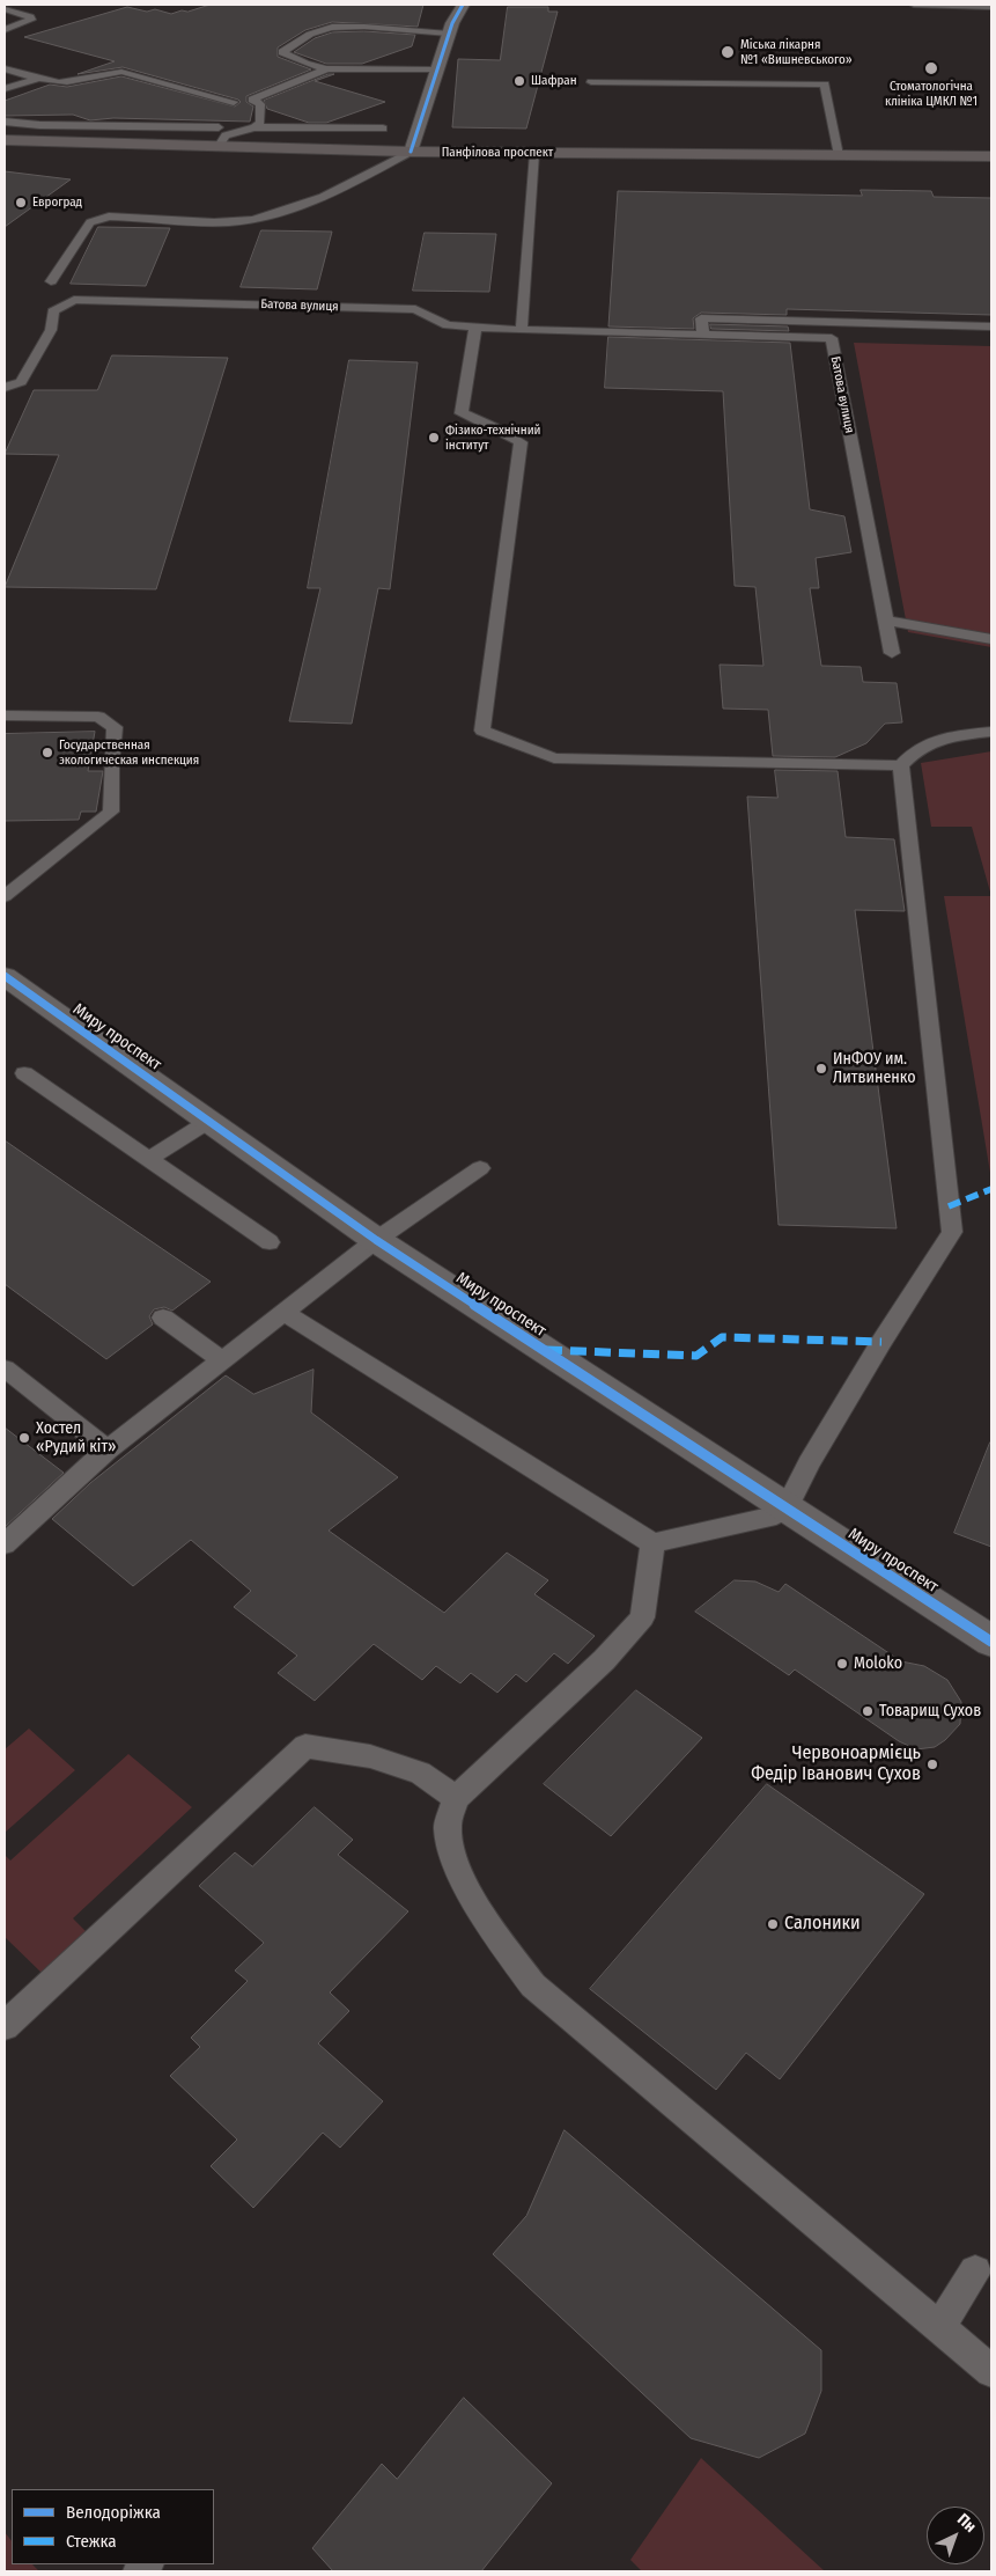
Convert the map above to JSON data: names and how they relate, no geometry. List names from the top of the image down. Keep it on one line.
{"streets":{"main road":["Панфілова проспект"],"street":["Миру проспект"],"lane":["Батова вулиця"]},"places":["Міська лікарня №1 «Вишневського»","Стоматологічна клініка ЦМКЛ №1","Шафран","Евроград","Фізико-технічний інститут","Государственная экологическая инспекция","ИнФОУ им. Литвиненко","Хостел «Рудий кіт»","Moloko","Товарищ Сухов","Червоноармієць Федір Іванович Сухов","Салоники"],"legend":["Велодоріжка","Стежка"],"north":"top right"}
